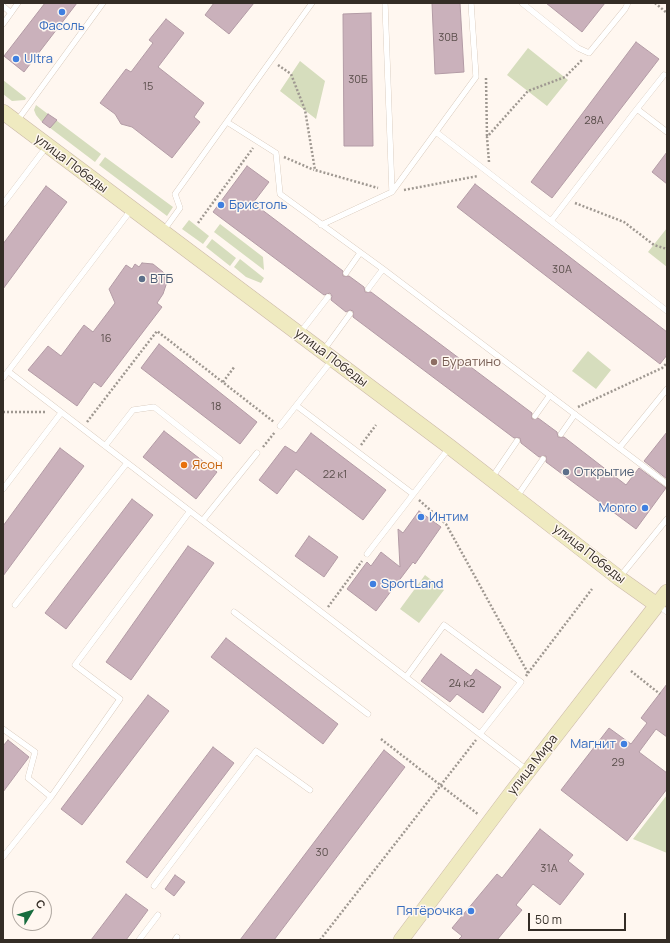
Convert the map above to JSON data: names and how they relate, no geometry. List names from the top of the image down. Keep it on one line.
{"streets":{"main road":["улица Победы","улица Мира"]},"crossings":[["улица Победы","улица Мира"]],"places":["Фасоль","Ultra","Бристоль","ВТБ","Буратино","Ясон","Открытие","Monro","Интим","SportLand","Магнит","Пятёрочка"],"house_numbers":["30В","30Б","15","28А","30А","16","18","22 к1","24 к2","29","30","31А"],"scale_bar":"50 m","north":"top right"}
